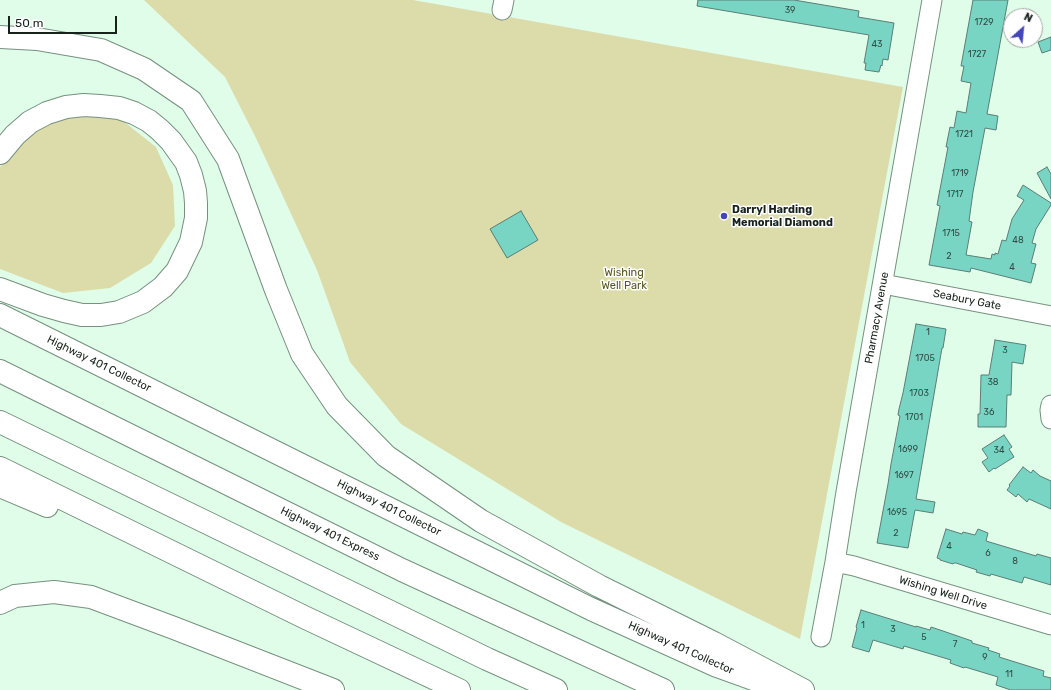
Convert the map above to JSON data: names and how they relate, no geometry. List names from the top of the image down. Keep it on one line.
{"streets":{"highway":["Highway 401 Collector","Highway 401 Express"],"street":["Seabury Gate","Pharmacy Avenue","Wishing Well Drive"]},"crossings":[["Seabury Gate","Pharmacy Avenue"],["Pharmacy Avenue","Wishing Well Drive"]],"parks":["Wishing Well Park"],"places":["Darryl Harding Memorial Diamond"],"house_numbers":["39","1729","43","1727","1721","1719","1717","1715","48","2","4","1","3","1705","38","1703","36","1701","1699","34","1697","1695","2","4","6","8","1","3","5","7","9","11"],"scale_bar":"50 m","north":"top right"}
